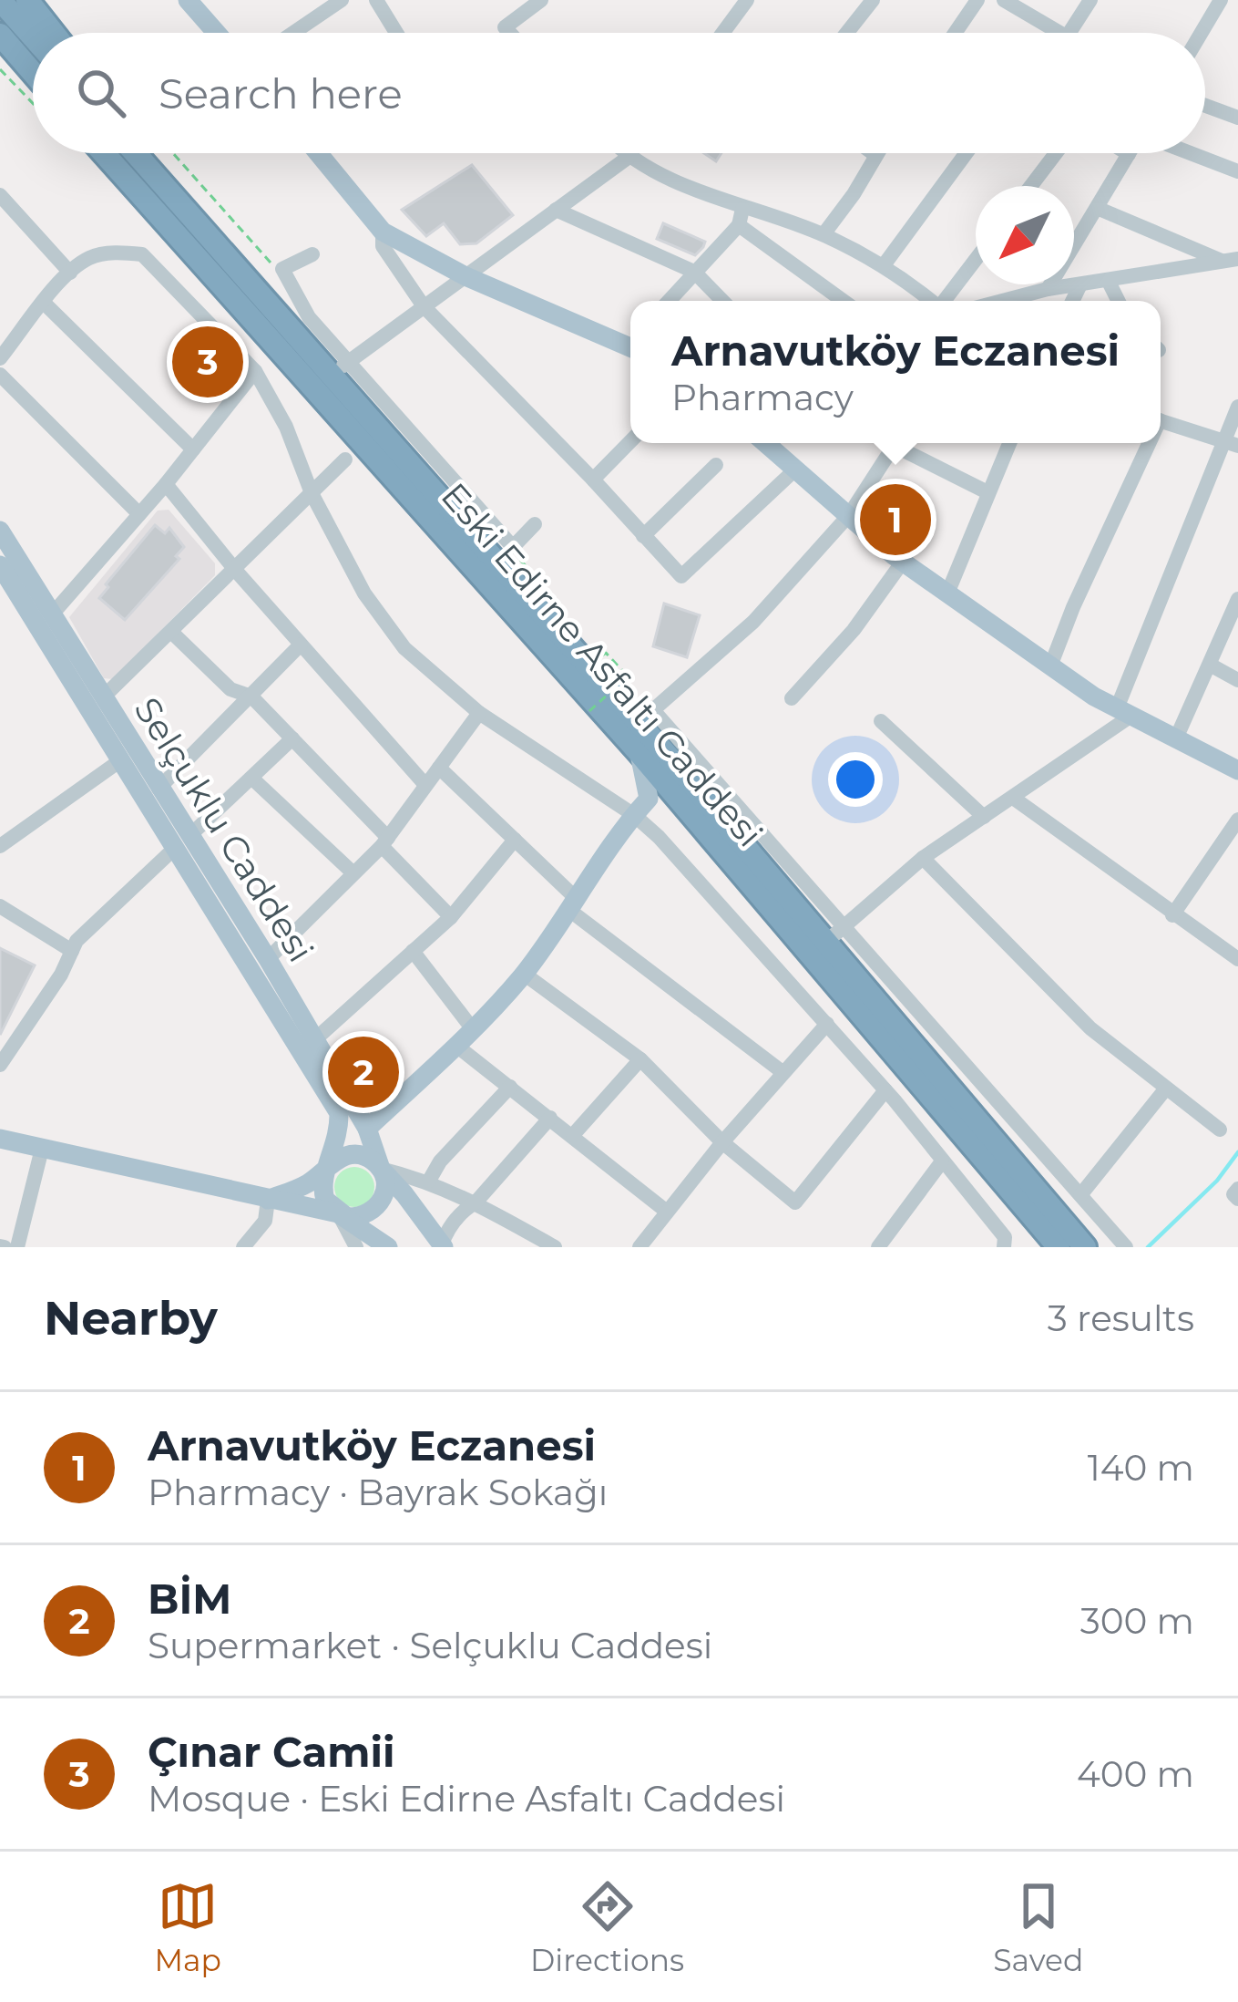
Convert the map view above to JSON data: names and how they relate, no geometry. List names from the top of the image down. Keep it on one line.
{"streets":{"highway":["Eski Edirne Asfaltı Caddesi"],"main road":["Selçuklu Caddesi"]},"north":"bottom left","page":{"search":"Search here","popup":["Arnavutköy Eczanesi","Pharmacy"],"pins":["3","1","2"],"heading":["Nearby","3 results"],"list":[{"mark":"1","name":"Arnavutköy Eczanesi","note":"Pharmacy · Bayrak Sokağı","value":"140 m"},{"mark":"2","name":"BİM","note":"Supermarket · Selçuklu Caddesi","value":"300 m"},{"mark":"3","name":"Çınar Camii","note":"Mosque · Eski Edirne Asfaltı Caddesi","value":"400 m"}],"nav":["Map","Directions","Saved"]}}
